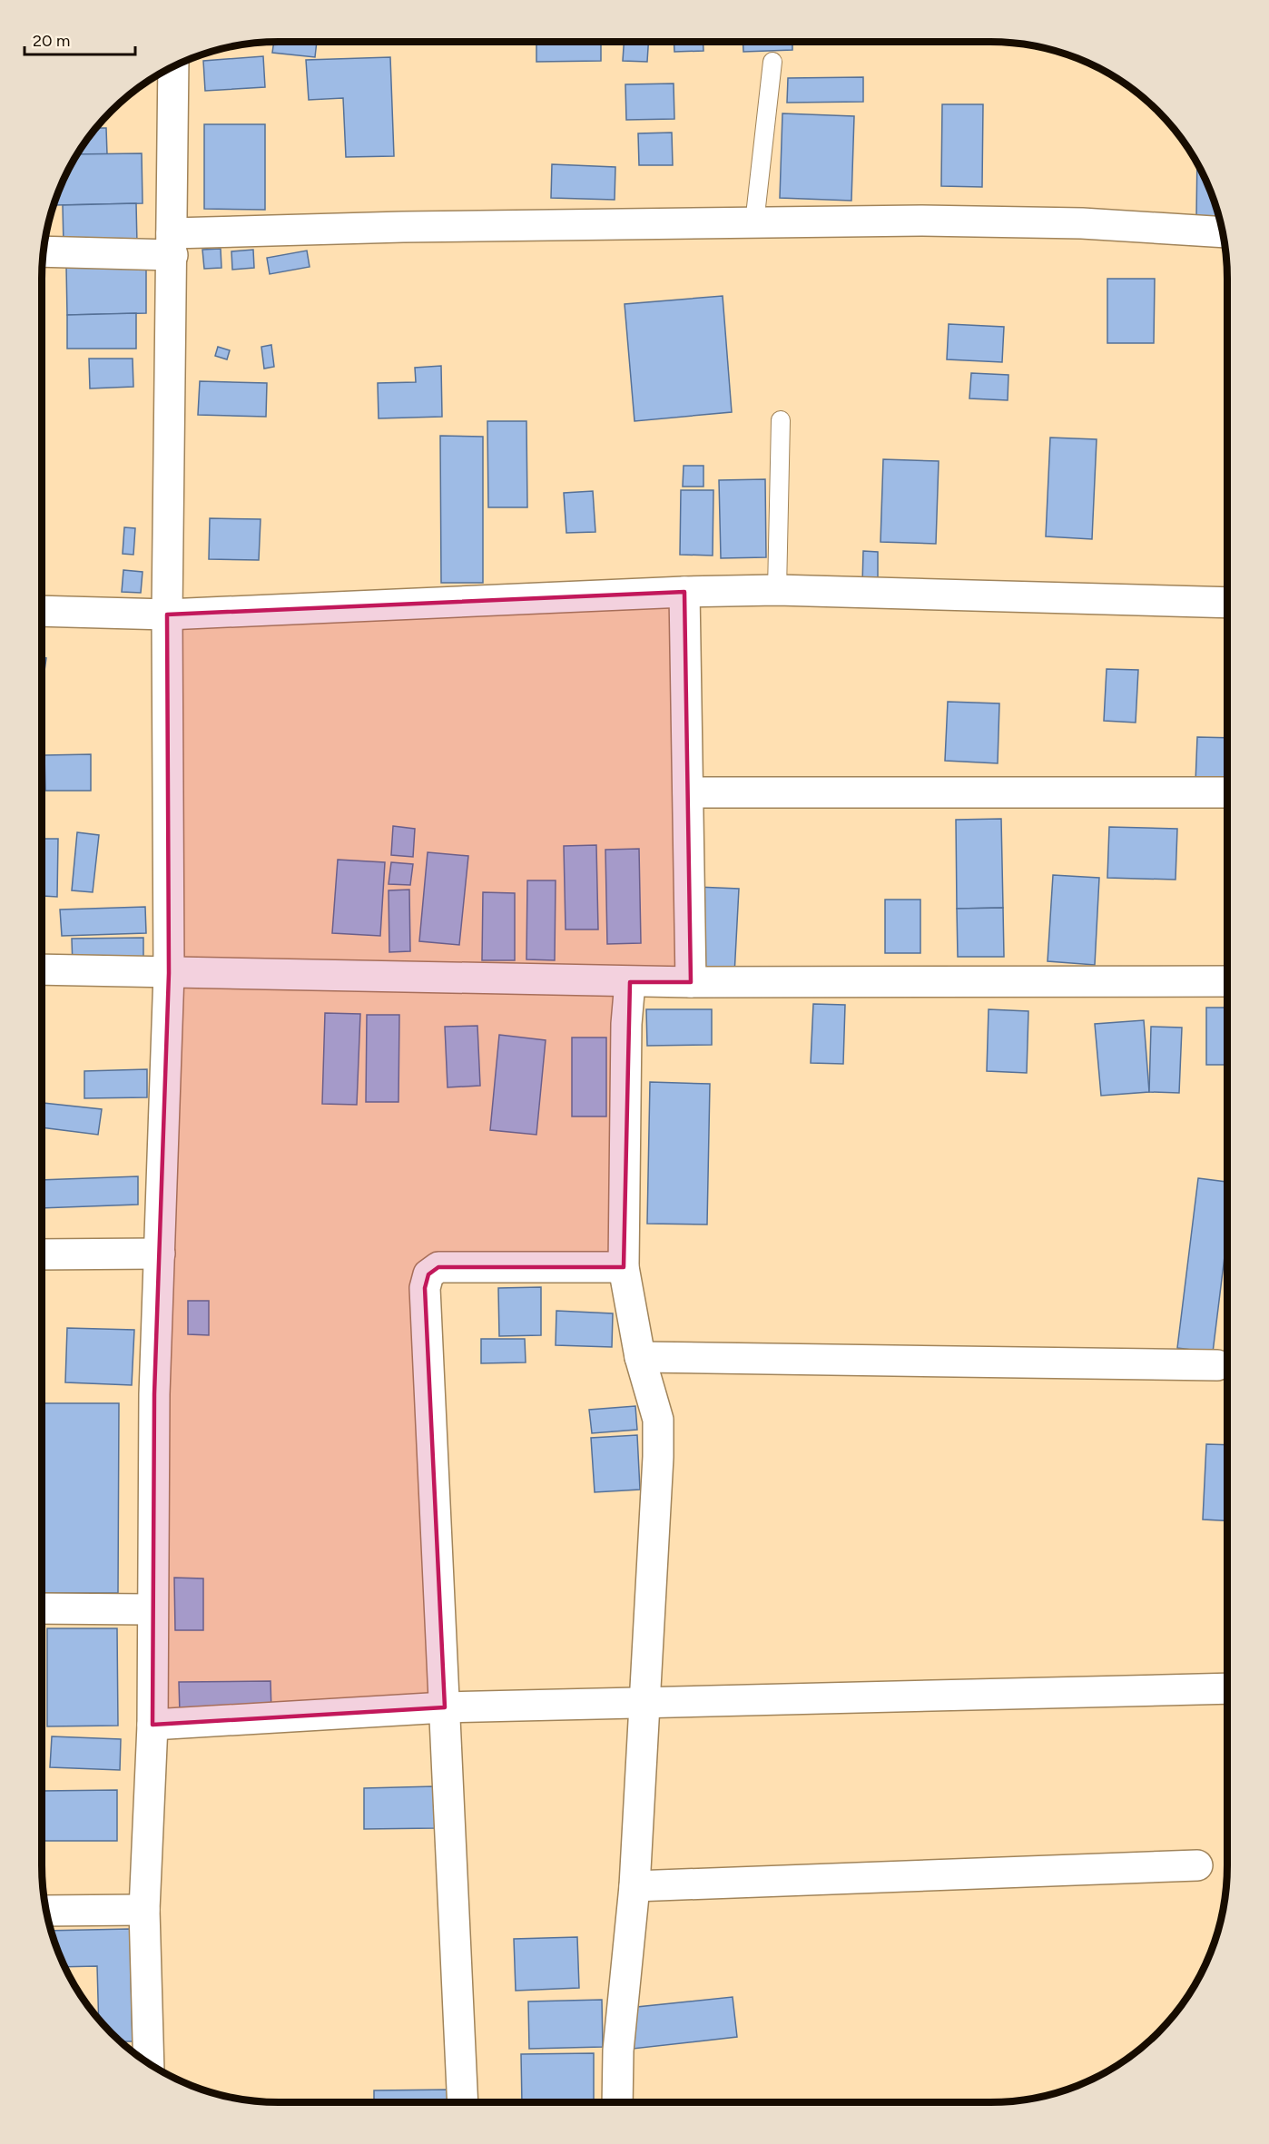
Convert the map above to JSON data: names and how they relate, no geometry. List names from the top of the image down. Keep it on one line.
{"scale_bar":"20 m"}
